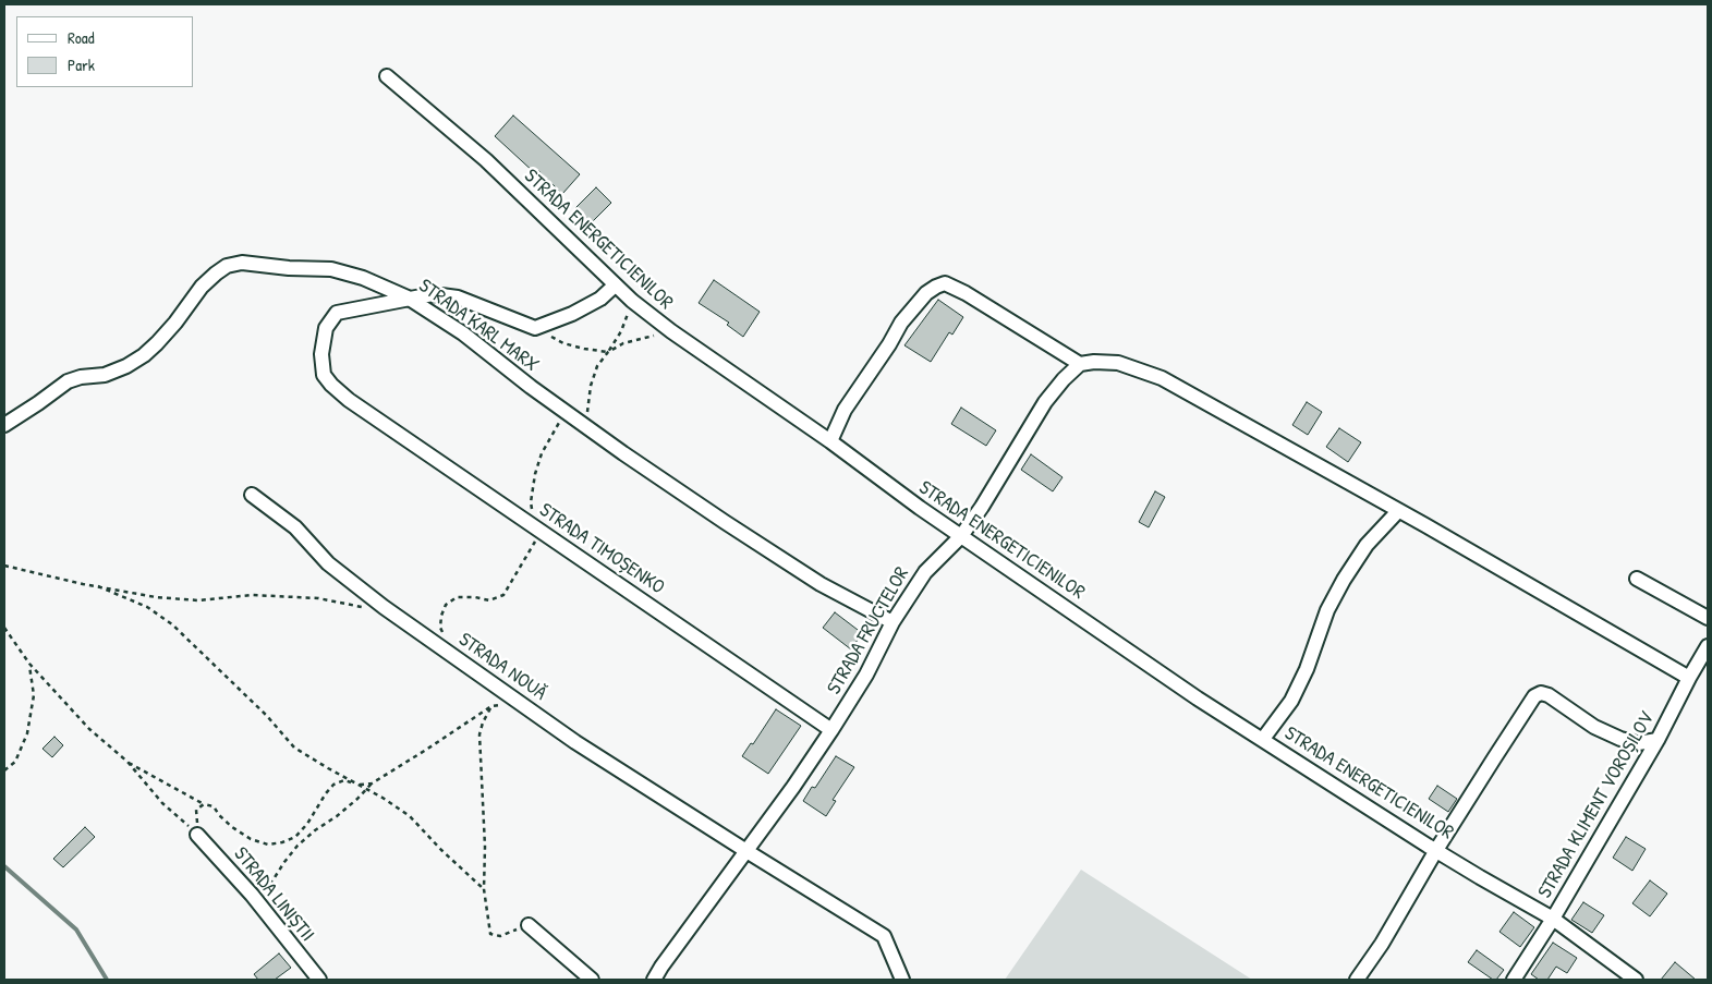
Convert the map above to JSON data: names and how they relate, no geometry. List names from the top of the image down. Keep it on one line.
{"streets":{"street":["STRADA ENERGETICIENILOR","STRADA KARL MARX","STRADA TIMOȘENKO","STRADA FRUCTELOR","STRADA NOUĂ","STRADA KLIMENT VOROȘILOV","STRADA LINIȘTII"]},"crossings":[["STRADA ENERGETICIENILOR","STRADA FRUCTELOR"],["STRADA ENERGETICIENILOR","STRADA KLIMENT VOROȘILOV"],["STRADA KARL MARX","STRADA TIMOȘENKO"],["STRADA KARL MARX","STRADA FRUCTELOR"],["STRADA TIMOȘENKO","STRADA FRUCTELOR"],["STRADA FRUCTELOR","STRADA NOUĂ"]],"legend":["Road","Park"]}
